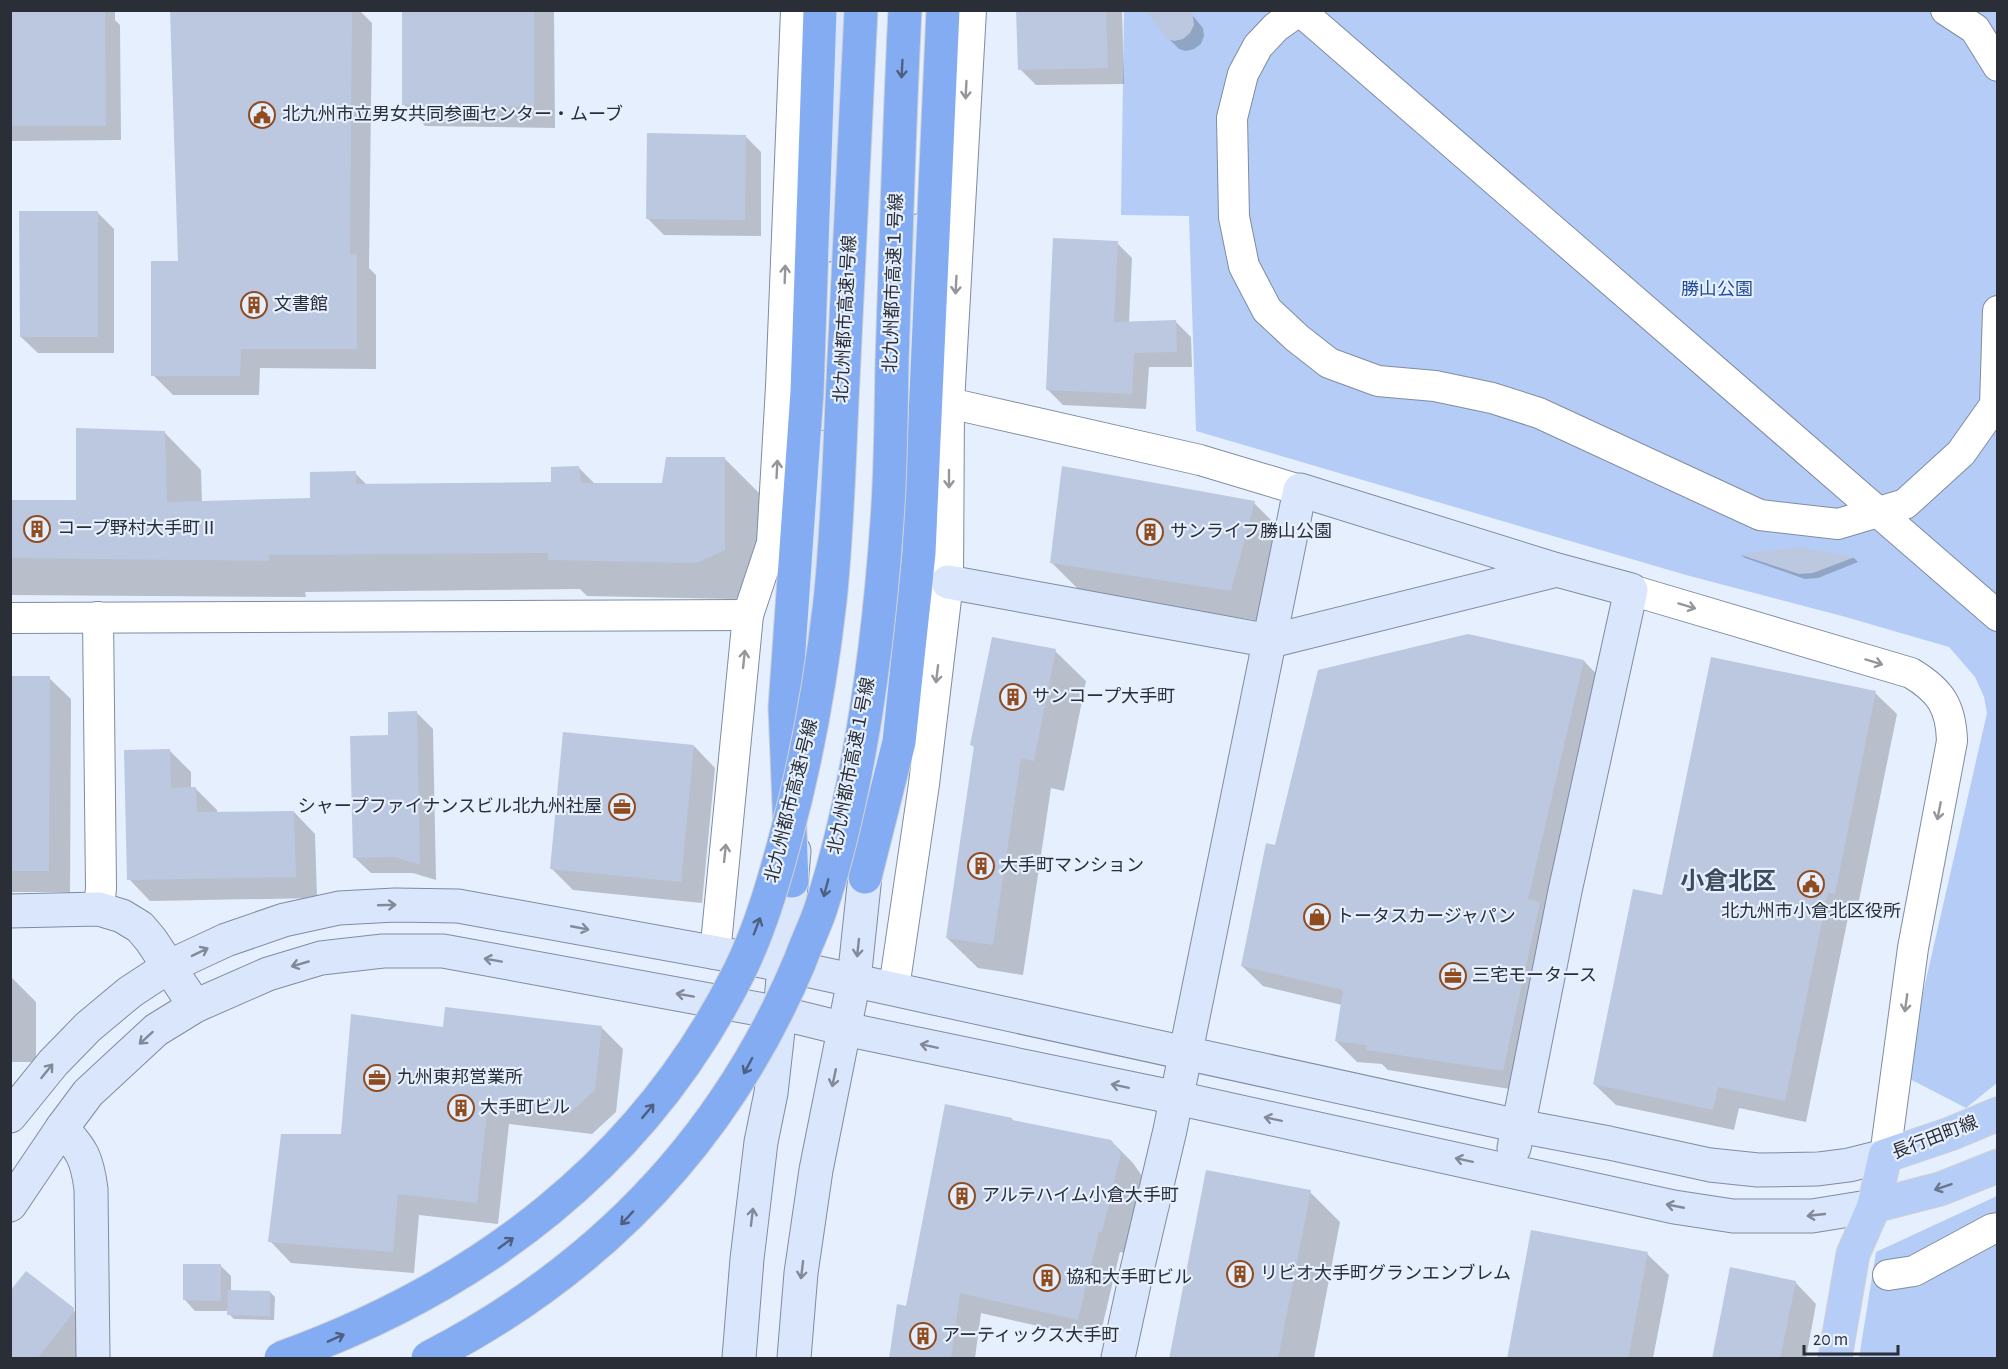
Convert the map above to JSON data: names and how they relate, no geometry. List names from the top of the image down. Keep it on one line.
{"streets":{"highway":["北九州都市高速１号線","北九州都市高速1号線"],"main road":["長行田町線"]},"districts":["小倉北区"],"parks":["勝山公園"],"places":{"public building":["北九州市立男女共同参画センター・ムーブ","北九州市小倉北区役所"],"building":["文書館","コープ野村大手町Ⅱ","サンライフ勝山公園","サンコープ大手町","大手町マンション","大手町ビル","アルテハイム小倉大手町","リビオ大手町グランエンブレム","協和大手町ビル","アーティックス大手町"],"office":["シャープファイナンスビル北九州社屋","三宅モータース","九州東邦営業所"],"shop":["トータスカージャパン"]},"scale_bar":"20 m"}
